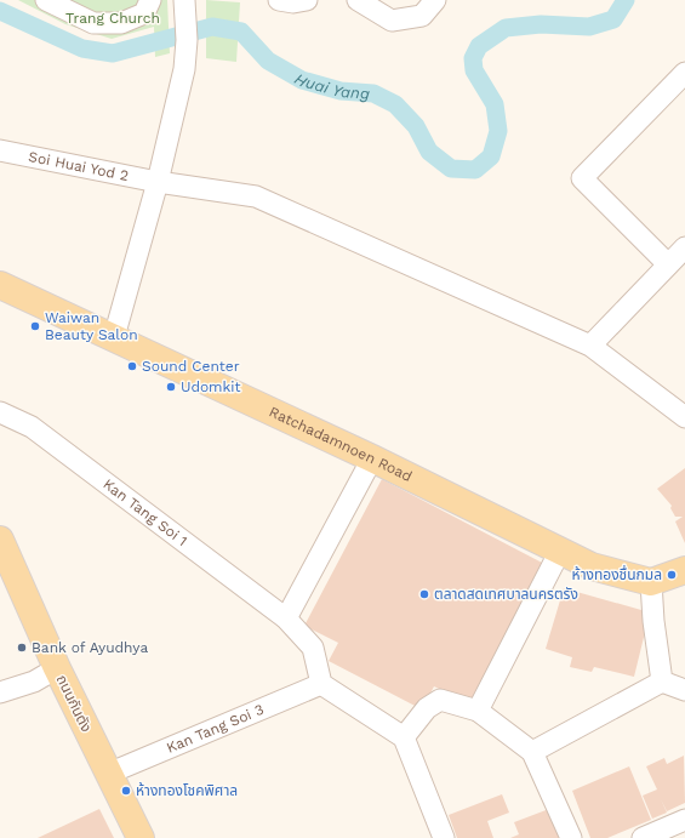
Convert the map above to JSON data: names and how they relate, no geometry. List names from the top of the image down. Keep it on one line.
{"streets":{"main road":["Ratchadamnoen Road","ถนนกันตัง"],"street":["Soi Huai Yod 2","Kan Tang Soi 1","Kan Tang Soi 3"]},"crossings":[["Kan Tang Soi 1","Kan Tang Soi 3"],["ถนนกันตัง","Kan Tang Soi 3"]],"water":["Huai Yang"],"parks":["Trang Church"],"places":["Waiwan Beauty Salon","Sound Center","Udomkit","ห้างทองชื่นกมล","ตลาดสดเทศบาลนครตรัง","Bank of Ayudhya","ห้างทองโชคพิศาล"]}
